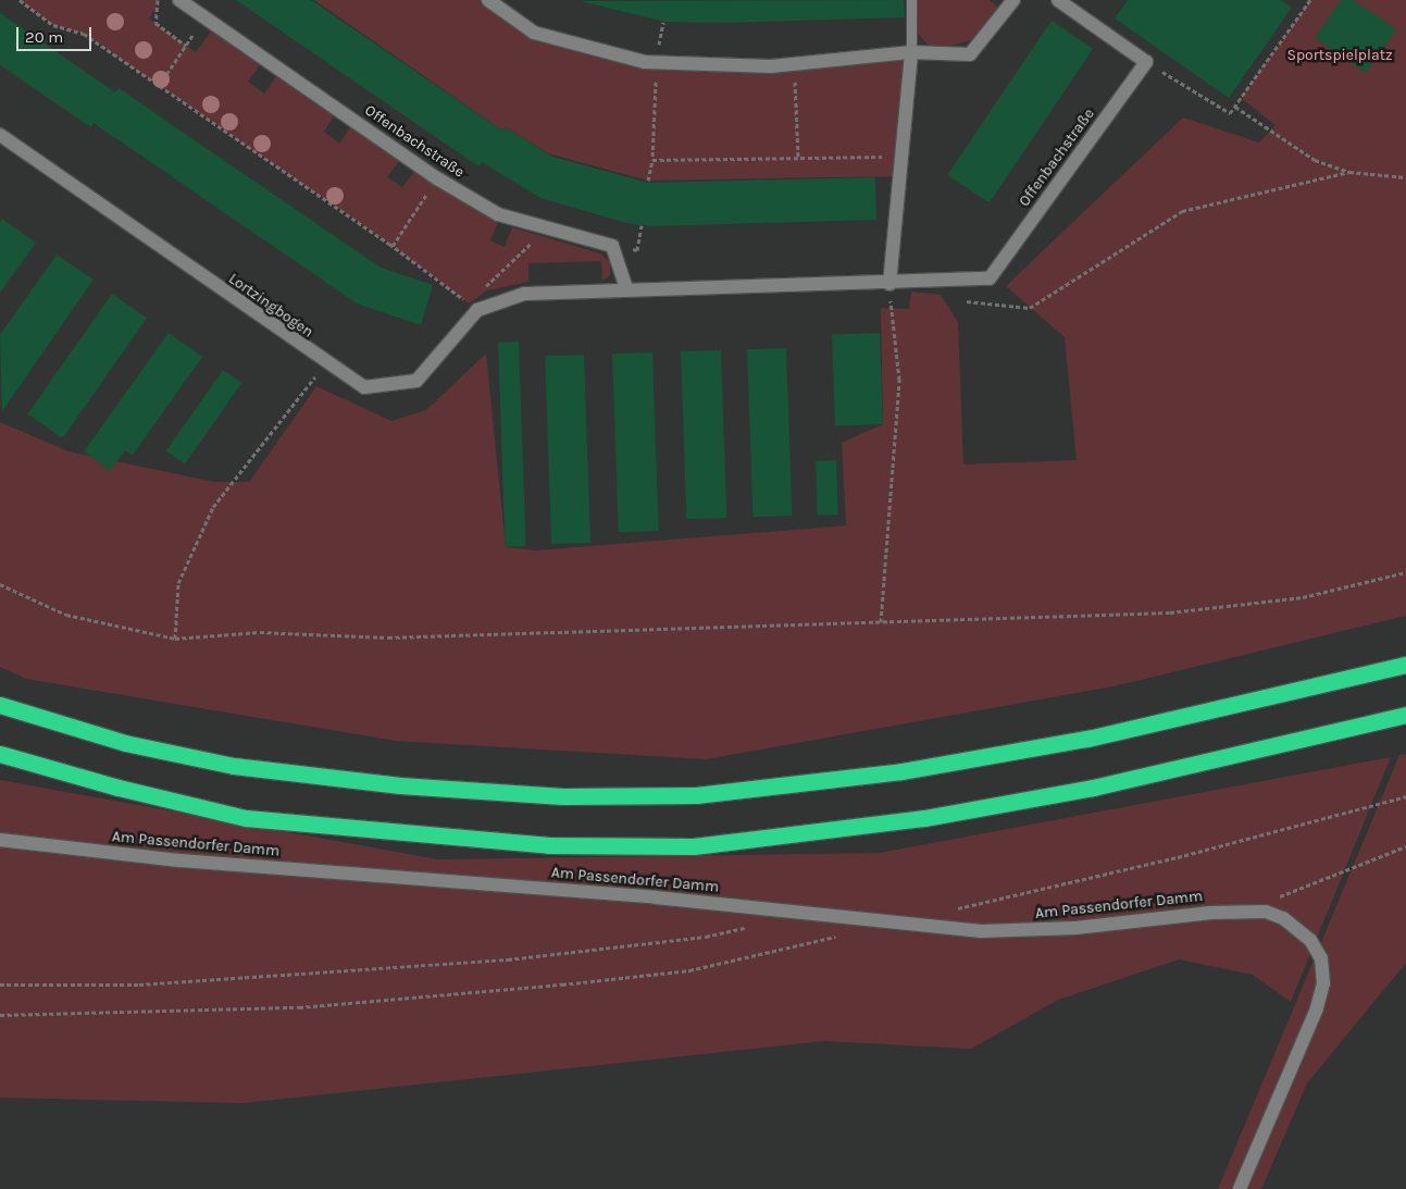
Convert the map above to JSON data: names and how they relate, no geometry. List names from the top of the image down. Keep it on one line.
{"streets":{"street":["Offenbachstraße","Lortzingbogen","Am Passendorfer Damm"]},"crossings":[["Offenbachstraße","Lortzingbogen"]],"parks":["Sportspielplatz"],"scale_bar":"20 m"}
